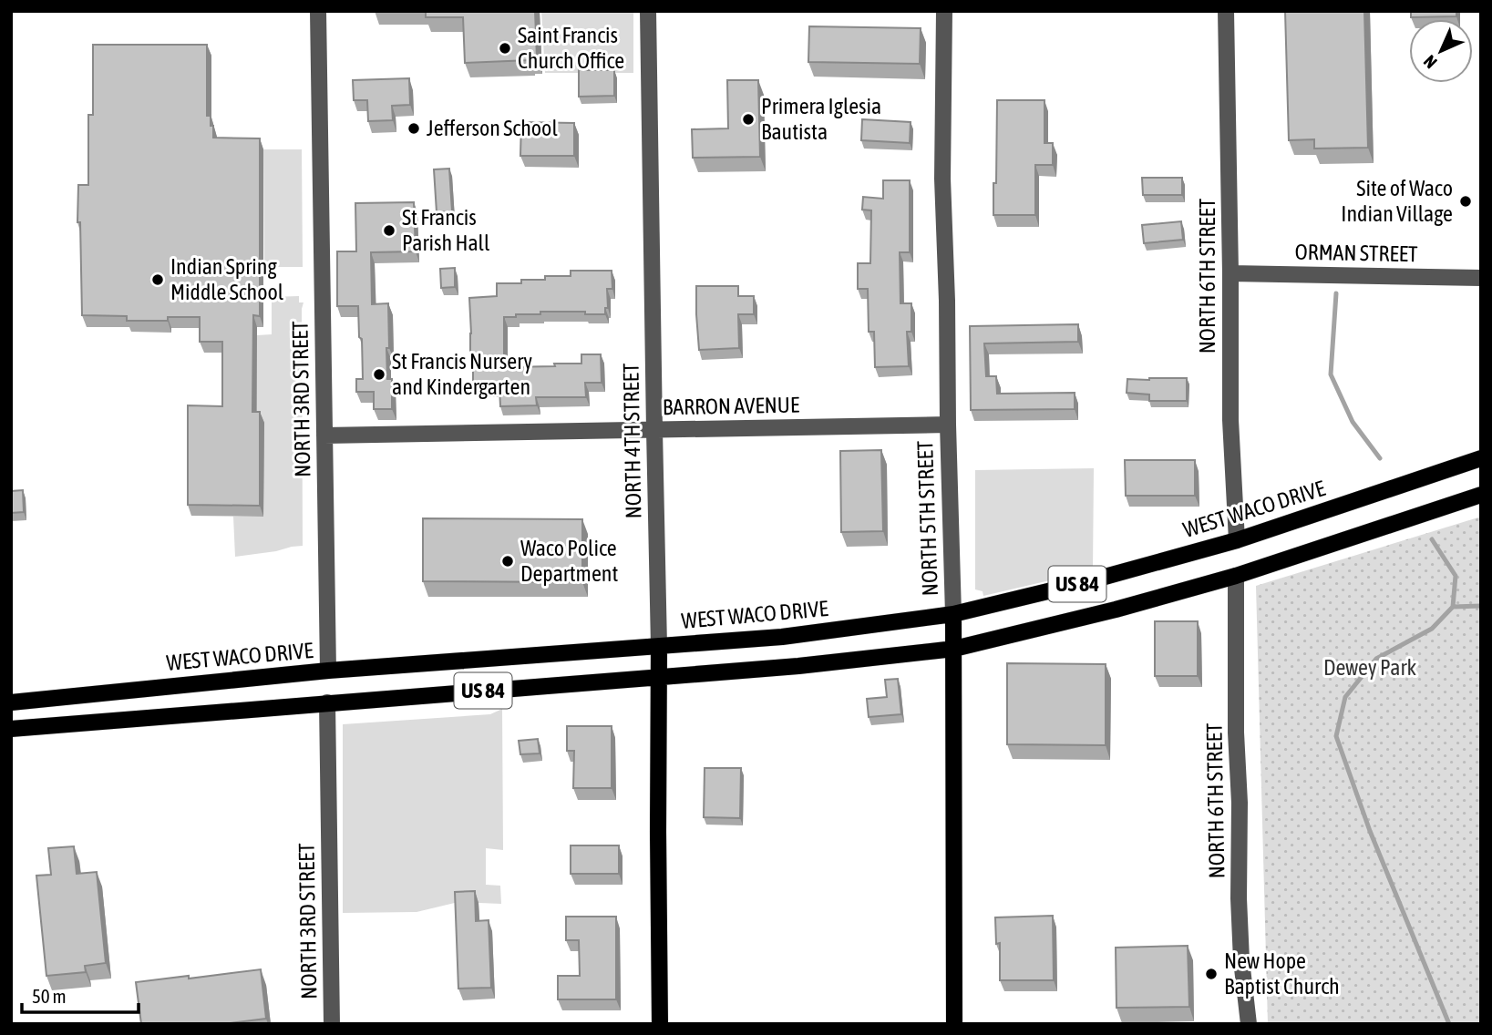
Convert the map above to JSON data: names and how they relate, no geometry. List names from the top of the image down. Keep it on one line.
{"streets":{"main road":["NORTH 4TH STREET","WEST WACO DRIVE","NORTH 5TH STREET","US 84"],"street":["ORMAN STREET","NORTH 6TH STREET","NORTH 3RD STREET","BARRON AVENUE"]},"crossings":[["ORMAN STREET","NORTH 6TH STREET"],["NORTH 6TH STREET","WEST WACO DRIVE"],["NORTH 6TH STREET","US 84"],["NORTH 3RD STREET","BARRON AVENUE"],["NORTH 3RD STREET","WEST WACO DRIVE"],["NORTH 3RD STREET","US 84"],["BARRON AVENUE","NORTH 4TH STREET"],["BARRON AVENUE","NORTH 5TH STREET"],["NORTH 4TH STREET","WEST WACO DRIVE"],["NORTH 4TH STREET","US 84"],["WEST WACO DRIVE","NORTH 5TH STREET"],["NORTH 5TH STREET","US 84"]],"parks":["Dewey Park"],"places":["Saint Francis Church Office","Primera Iglesia Bautista","Jefferson School","Site of Waco Indian Village","St Francis Parish Hall","Indian Spring Middle School","St Francis Nursery and Kindergarten","Waco Police Department","New Hope Baptist Church"],"scale_bar":"50 m","north":"bottom left"}
